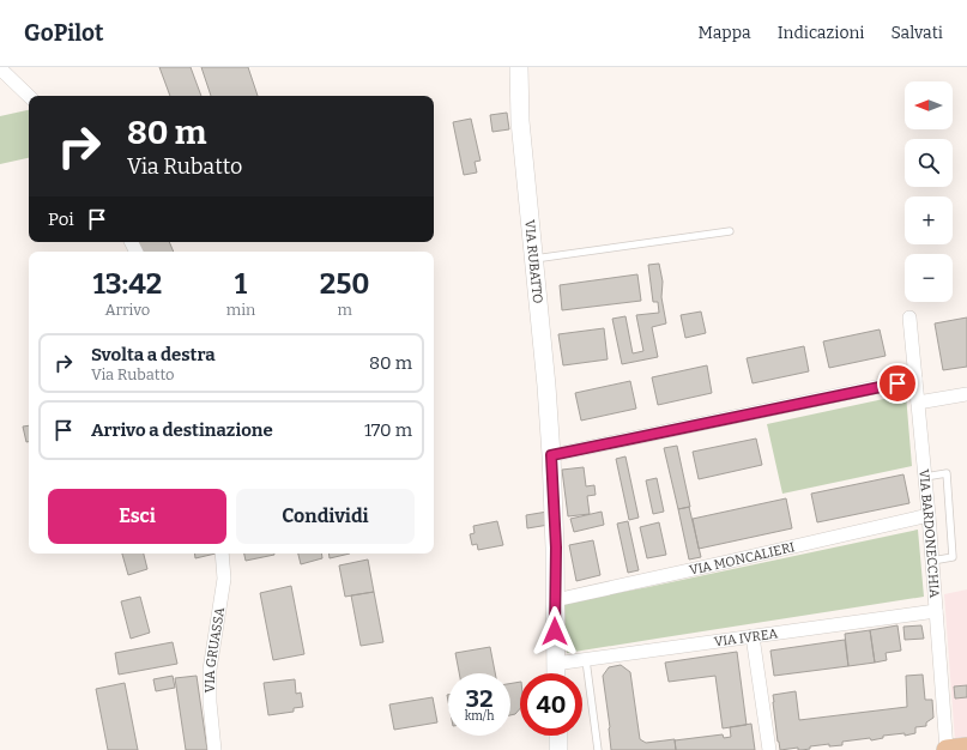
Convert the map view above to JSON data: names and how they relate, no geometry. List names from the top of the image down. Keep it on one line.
{"streets":{"street":["VIA RUBATTO","VIA BARDONECCHIA","VIA MONCALIERI","VIA IVREA","VIA GRUASSA"]},"crossings":[["VIA RUBATTO","VIA MONCALIERI"],["VIA RUBATTO","VIA IVREA"],["VIA BARDONECCHIA","VIA MONCALIERI"],["VIA BARDONECCHIA","VIA IVREA"]],"north":"left","page":{"header":"GoPilot","nav":["Mappa","Indicazioni","Salvati"],"map_buttons":["+","−"],"turn":["80 m","Via Rubatto"],"then":"Poi","eta":["13:42","Arrivo","1","min","250","m"],"list":[{"name":"Svolta a destra","note":"Via Rubatto","value":"80 m"},{"name":"Arrivo a destinazione","value":"170 m"}],"buttons":["Esci","Condividi"],"speed":"32 km/h","limit":"40"}}
